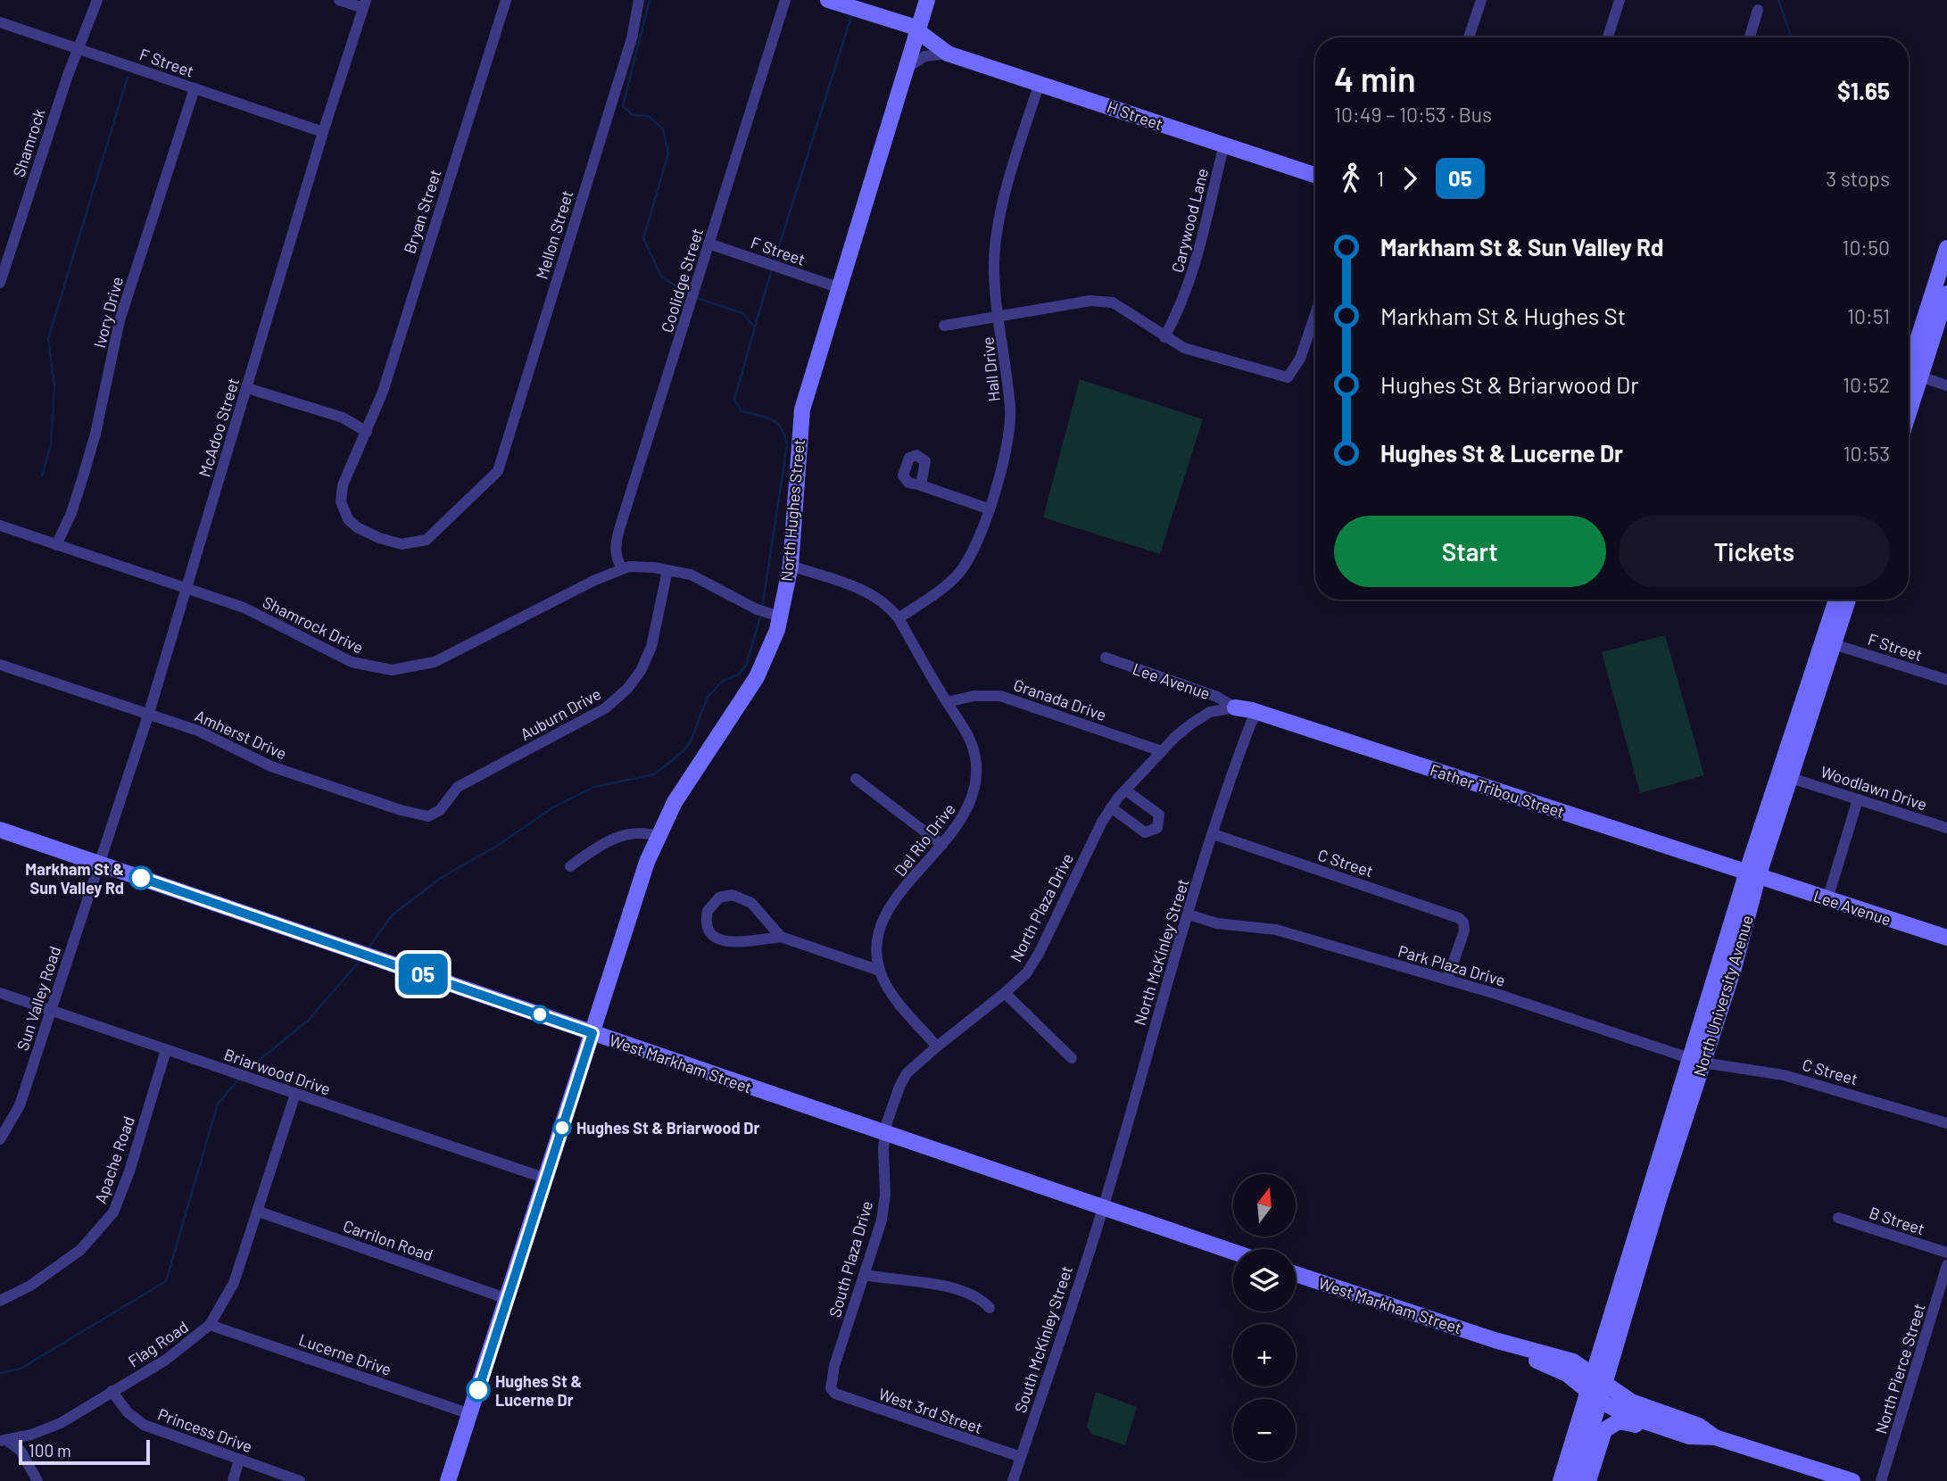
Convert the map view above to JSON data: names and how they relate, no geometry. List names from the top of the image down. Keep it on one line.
{"streets":{"main road":["H Street","North Hughes Street","Lee Avenue","Father Tribou Street","North University Avenue","West Markham Street"],"street":["F Street","Shamrock","Bryan Street","Carywood Lane","Mellon Street","Coolidge Street","Ivory Drive","Hall Drive","McAdoo Street","Shamrock Drive","Granada Drive","Auburn Drive","Amherst Drive","Woodlawn Drive","Del Rio Drive","C Street","North Plaza Drive","North McKinley Street","Park Plaza Drive","Sun Valley Road","Briarwood Drive","Apache Road","B Street","Carrilon Road","South Plaza Drive","South McKinley Street","Flag Road","Lucerne Drive","North Pierce Street","West 3rd Street","Princess Drive"]},"crossings":[["F Street","Shamrock"],["F Street","Coolidge Street"],["F Street","Ivory Drive"],["F Street","McAdoo Street"],["F Street","North Hughes Street"],["F Street","North University Avenue"],["H Street","Carywood Lane"],["H Street","Hall Drive"],["H Street","North Hughes Street"],["Bryan Street","Mellon Street"],["Coolidge Street","Shamrock Drive"],["Ivory Drive","Shamrock Drive"],["Hall Drive","Del Rio Drive"],["McAdoo Street","Shamrock Drive"],["McAdoo Street","Amherst Drive"],["McAdoo Street","Sun Valley Road"],["McAdoo Street","West Markham Street"],["North Hughes Street","Shamrock Drive"],["North Hughes Street","Del Rio Drive"],["North Hughes Street","West Markham Street"],["North Hughes Street","Briarwood Drive"],["North Hughes Street","Carrilon Road"],["North Hughes Street","Lucerne Drive"],["Shamrock Drive","Auburn Drive"],["Lee Avenue","Father Tribou Street"],["Lee Avenue","North Plaza Drive"],["Lee Avenue","North University Avenue"],["Granada Drive","Del Rio Drive"],["Granada Drive","North Plaza Drive"],["Auburn Drive","Amherst Drive"],["Woodlawn Drive","North University Avenue"],["Father Tribou Street","North Plaza Drive"],["Father Tribou Street","North McKinley Street"],["Father Tribou Street","North University Avenue"],["Del Rio Drive","North Plaza Drive"],["C Street","North McKinley Street"],["C Street","Park Plaza Drive"],["C Street","North University Avenue"],["North Plaza Drive","West Markham Street"],["North Plaza Drive","South Plaza Drive"],["North McKinley Street","Park Plaza Drive"],["North McKinley Street","West Markham Street"],["North McKinley Street","South McKinley Street"],["Park Plaza Drive","North University Avenue"],["North University Avenue","West Markham Street"],["Sun Valley Road","West Markham Street"],["Sun Valley Road","Briarwood Drive"],["West Markham Street","South Plaza Drive"],["West Markham Street","South McKinley Street"],["Briarwood Drive","Apache Road"],["Briarwood Drive","Flag Road"],["Carrilon Road","Flag Road"],["South Plaza Drive","West 3rd Street"],["South McKinley Street","West 3rd Street"],["Flag Road","Lucerne Drive"],["Flag Road","Princess Drive"]],"places":["Markham St & Sun Valley Rd","Hughes St & Briarwood Dr","Hughes St & Lucerne Dr"],"lines":["bus line 05"],"scale_bar":"100 m","north":"top","page":{"on_map":"05","heading":["4 min","10:49 – 10:53 · Bus","$1.65"],"legs":["1","05","3 stops"],"list":[{"name":"Markham St & Sun Valley Rd","value":"10:50"},{"name":"Markham St & Hughes St","value":"10:51"},{"name":"Hughes St & Briarwood Dr","value":"10:52"},{"name":"Hughes St & Lucerne Dr","value":"10:53"}],"buttons":["Start","Tickets"],"map_buttons":["+","−"],"scale":"100 m"}}
